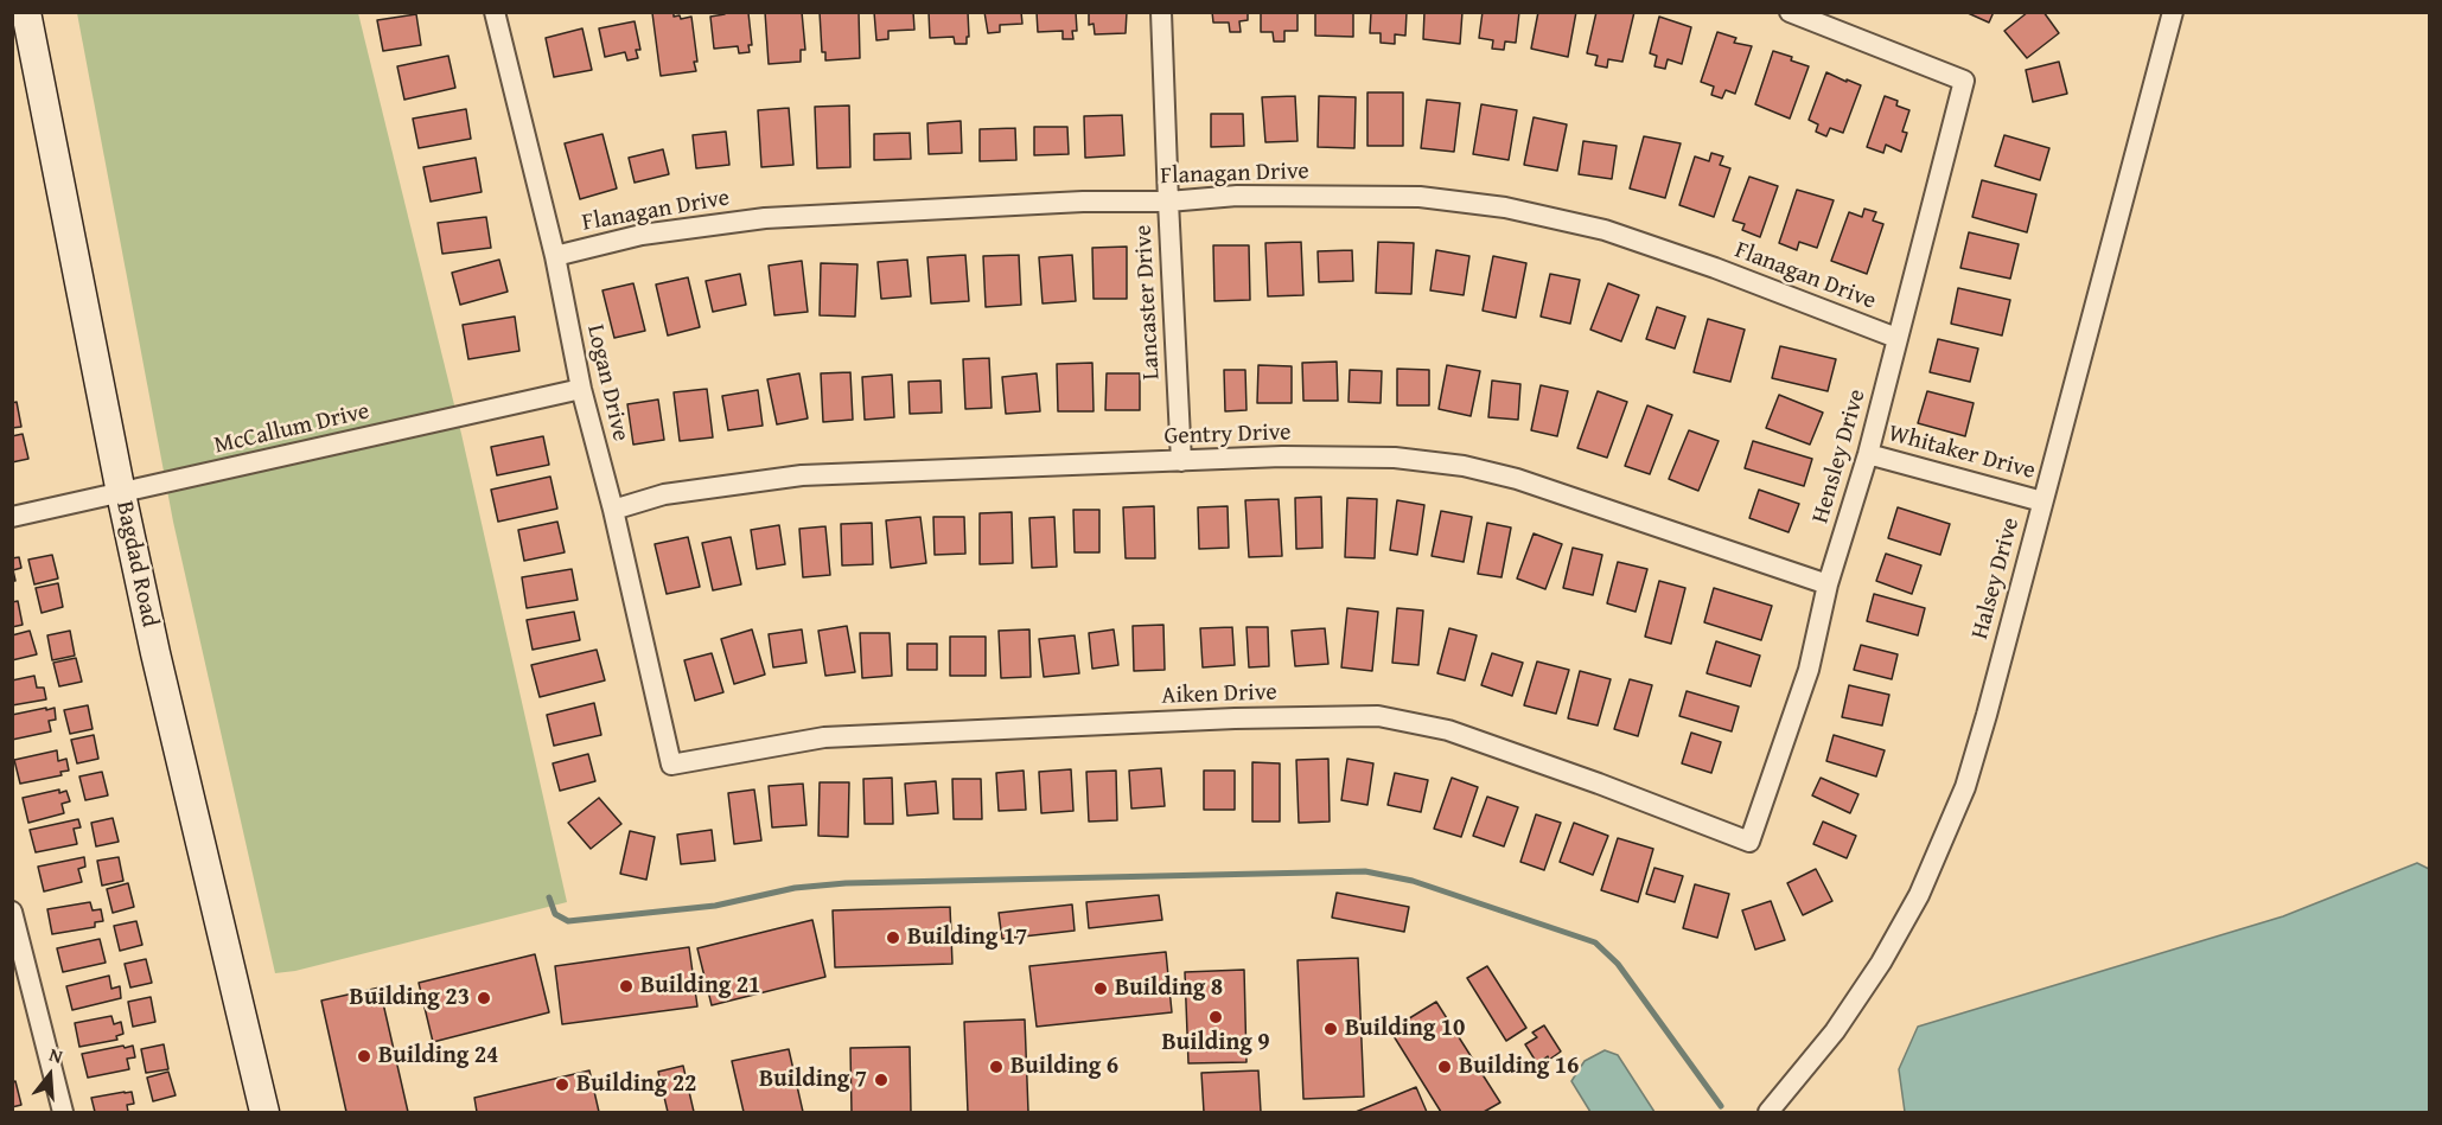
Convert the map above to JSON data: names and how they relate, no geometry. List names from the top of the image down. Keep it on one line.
{"streets":{"street":["Flanagan Drive","Lancaster Drive","Logan Drive","McCallum Drive","Gentry Drive","Whitaker Drive","Hensley Drive","Bagdad Road","Halsey Drive","Aiken Drive"]},"crossings":[["Flanagan Drive","Lancaster Drive"],["Flanagan Drive","Logan Drive"],["Flanagan Drive","Hensley Drive"],["Lancaster Drive","Gentry Drive"],["Logan Drive","McCallum Drive"],["Logan Drive","Gentry Drive"],["Logan Drive","Aiken Drive"],["McCallum Drive","Bagdad Road"],["Gentry Drive","Hensley Drive"],["Whitaker Drive","Hensley Drive"],["Whitaker Drive","Halsey Drive"],["Hensley Drive","Aiken Drive"]],"places":["Building 17","Building 21","Building 8","Building 23","Building 9","Building 10","Building 24","Building 6","Building 16","Building 7","Building 22"],"north":"top"}
